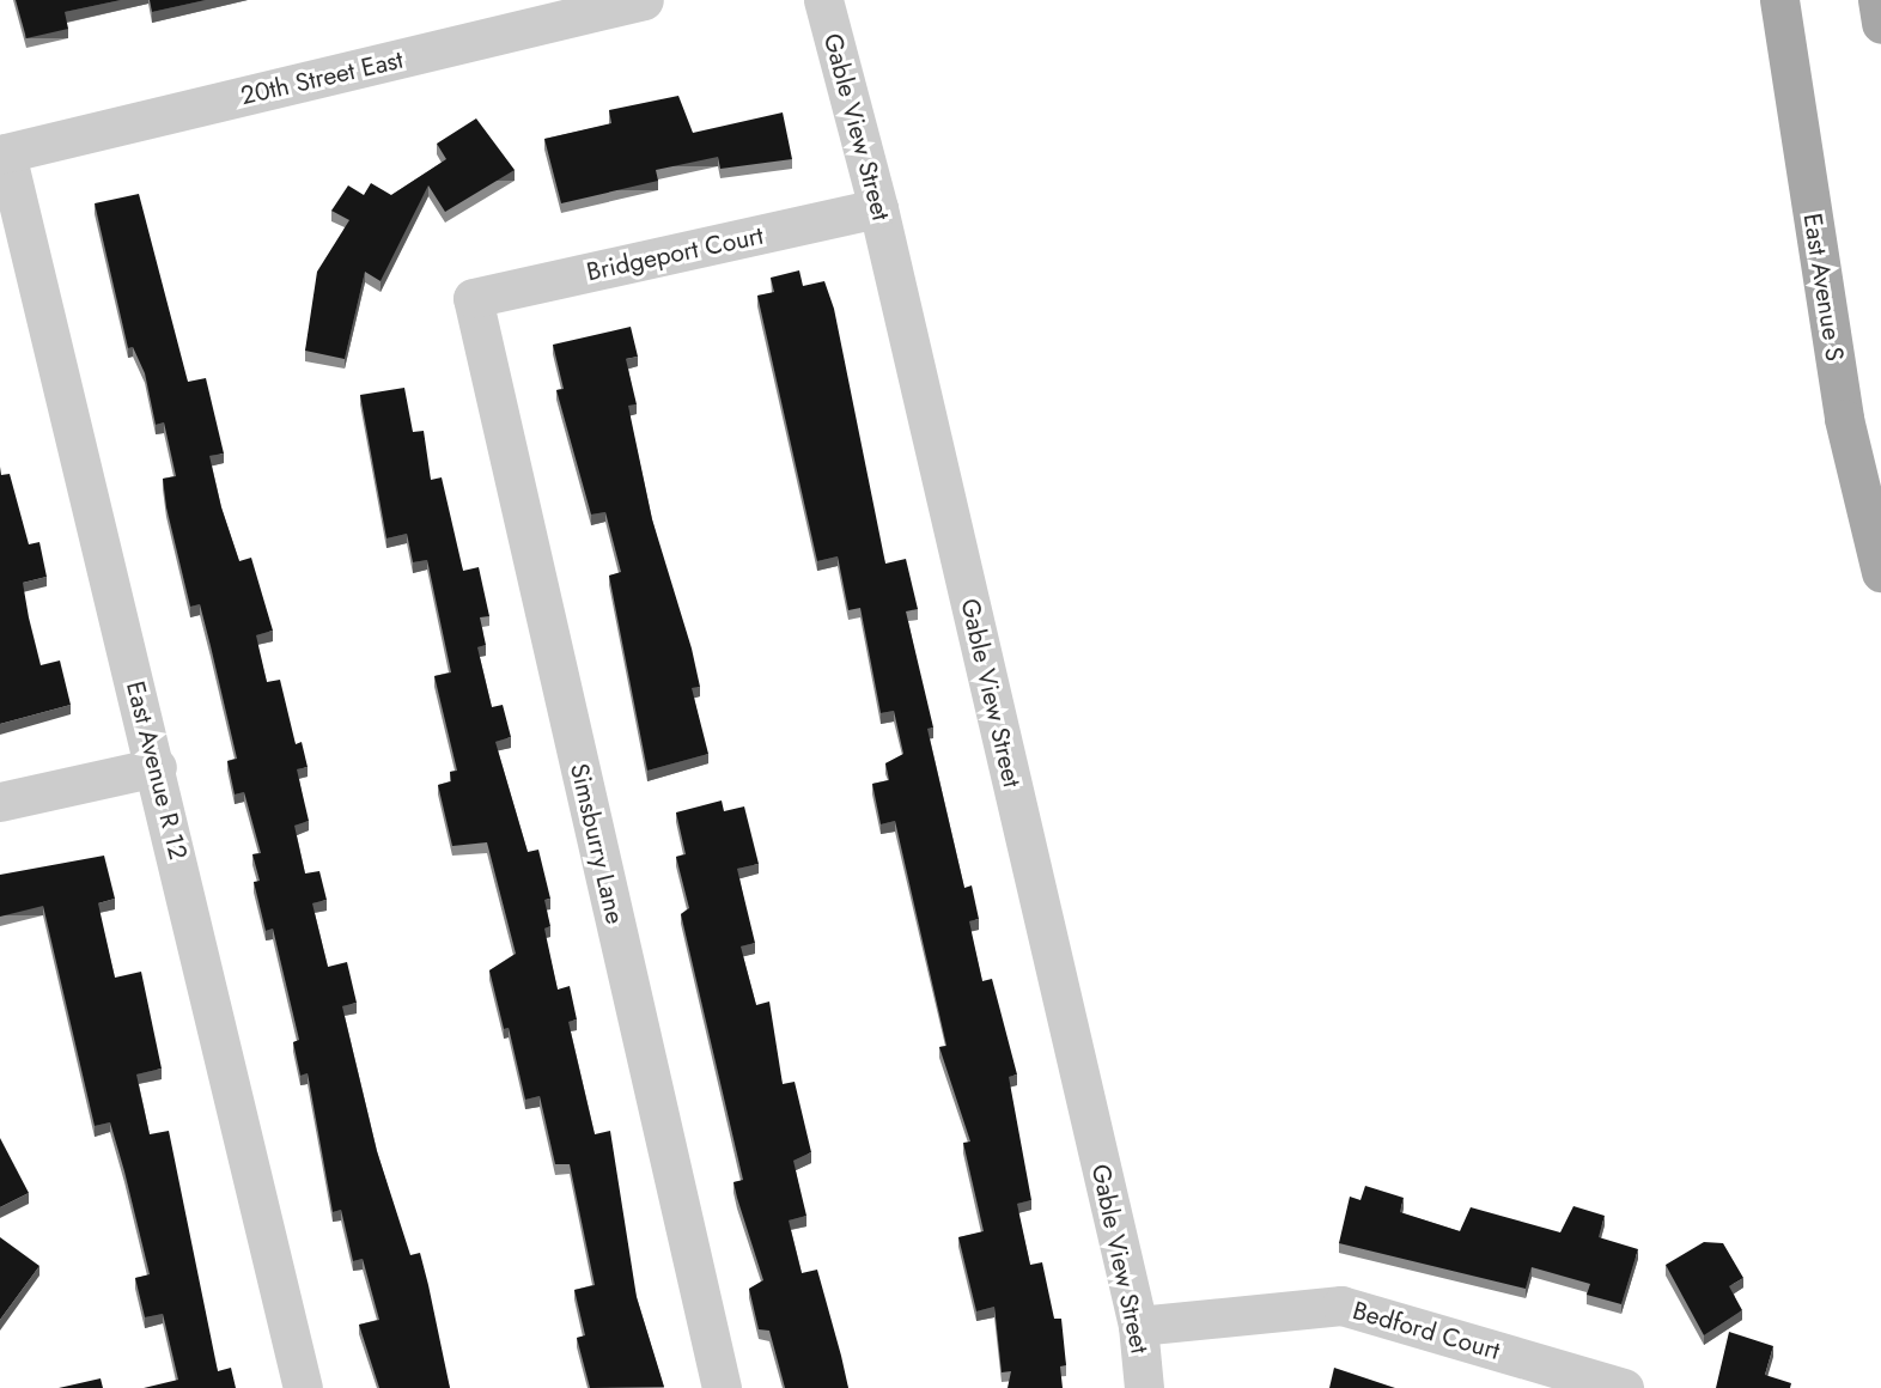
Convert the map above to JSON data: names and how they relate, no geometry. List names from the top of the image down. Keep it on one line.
{"streets":{"main road":["East Avenue S"],"street":["20th Street East","Gable View Street","Bridgeport Court","East Avenue R 12","Simsburry Lane","Bedford Court"]},"crossings":[["20th Street East","East Avenue R 12"],["Gable View Street","Bridgeport Court"],["Gable View Street","Bedford Court"],["Bridgeport Court","Simsburry Lane"]]}
